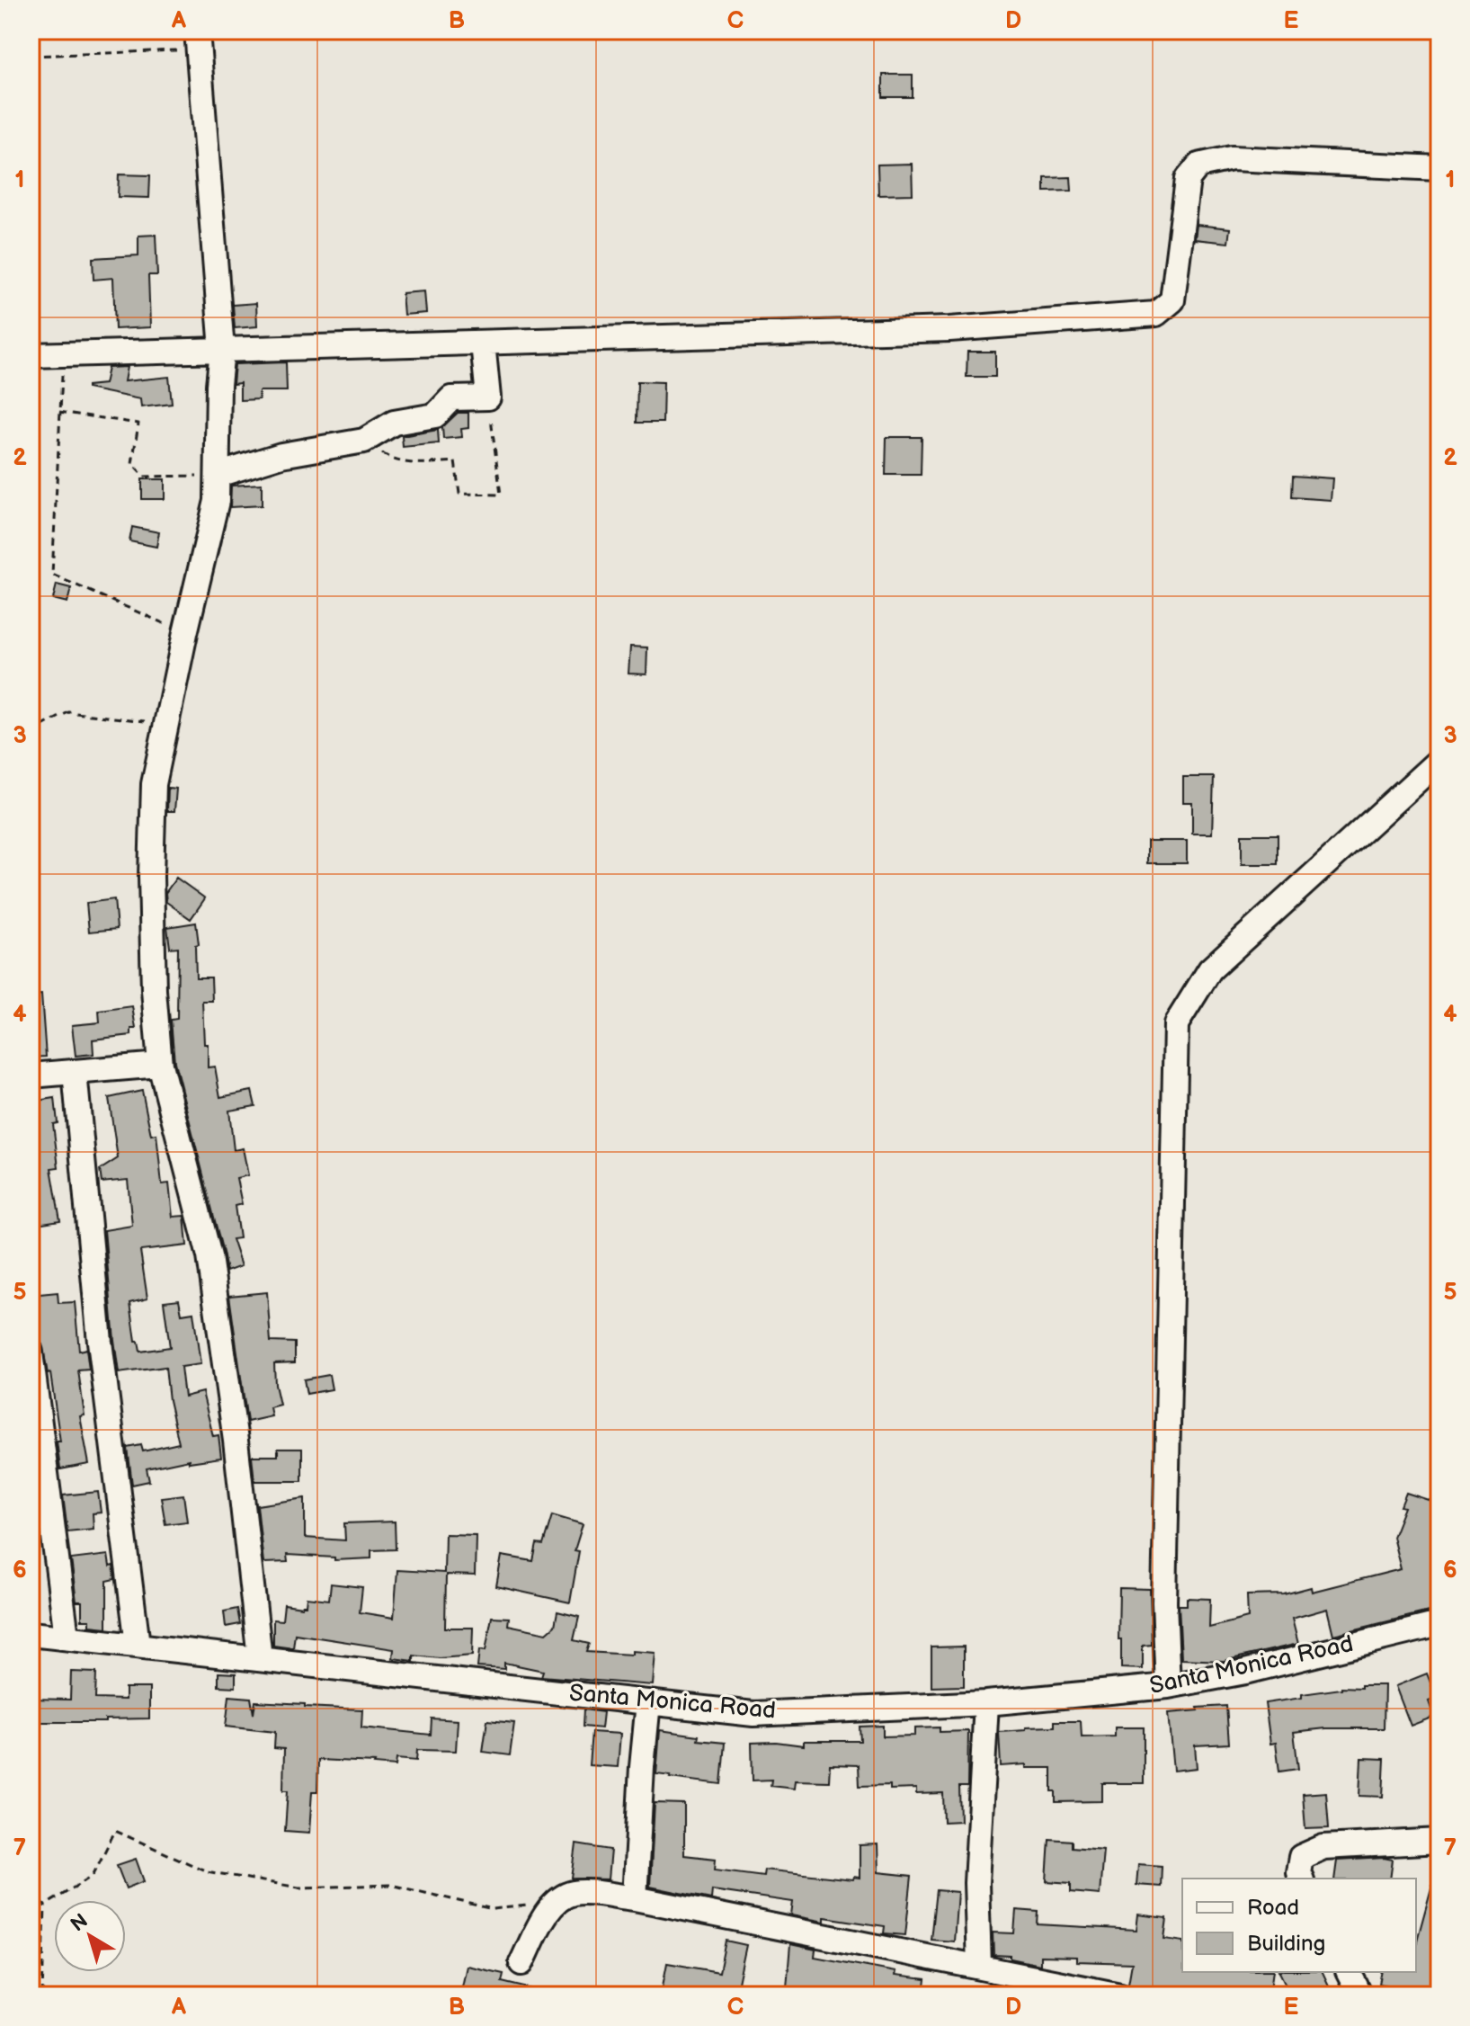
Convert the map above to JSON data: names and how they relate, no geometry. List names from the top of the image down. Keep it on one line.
{"streets":{"street":["Santa Monica Road"]},"legend":["Road","Building"],"north":"top left","grid":{"columns":["A","B","C","D","E"],"rows":["1","2","3","4","5","6","7"]}}
